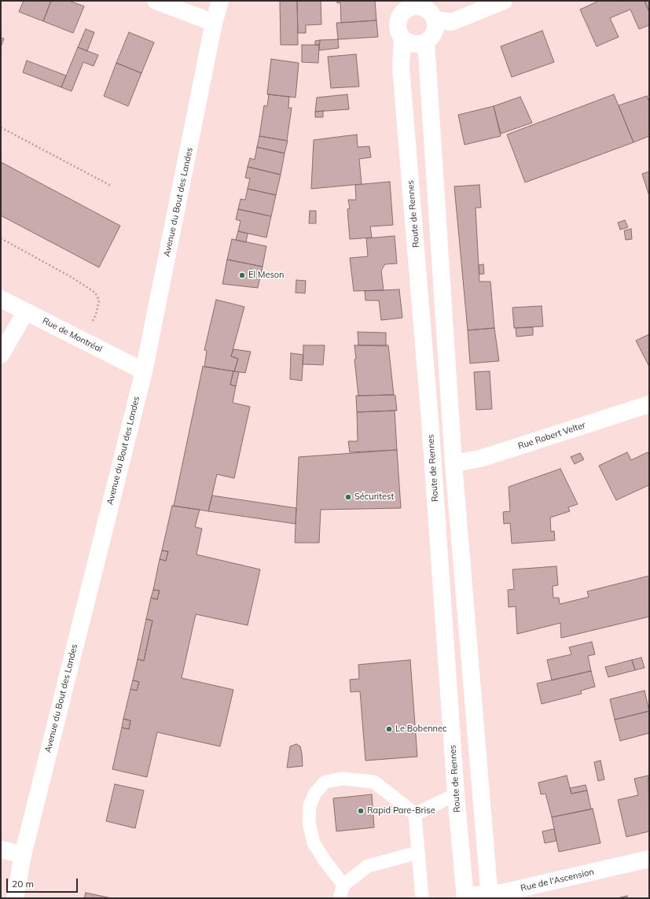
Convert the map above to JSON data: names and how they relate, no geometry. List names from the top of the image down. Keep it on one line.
{"streets":{"main road":["Avenue du Bout des Landes","Route de Rennes","Rue de Montréal","Rue Robert Velter","Rue de l'Ascension"]},"crossings":[["Avenue du Bout des Landes","Rue de Montréal"],["Route de Rennes","Rue de l'Ascension"]],"places":["El Meson","Sécuritest","Le Bobennec","Rapid Pare-Brise"],"scale_bar":"20 m"}
